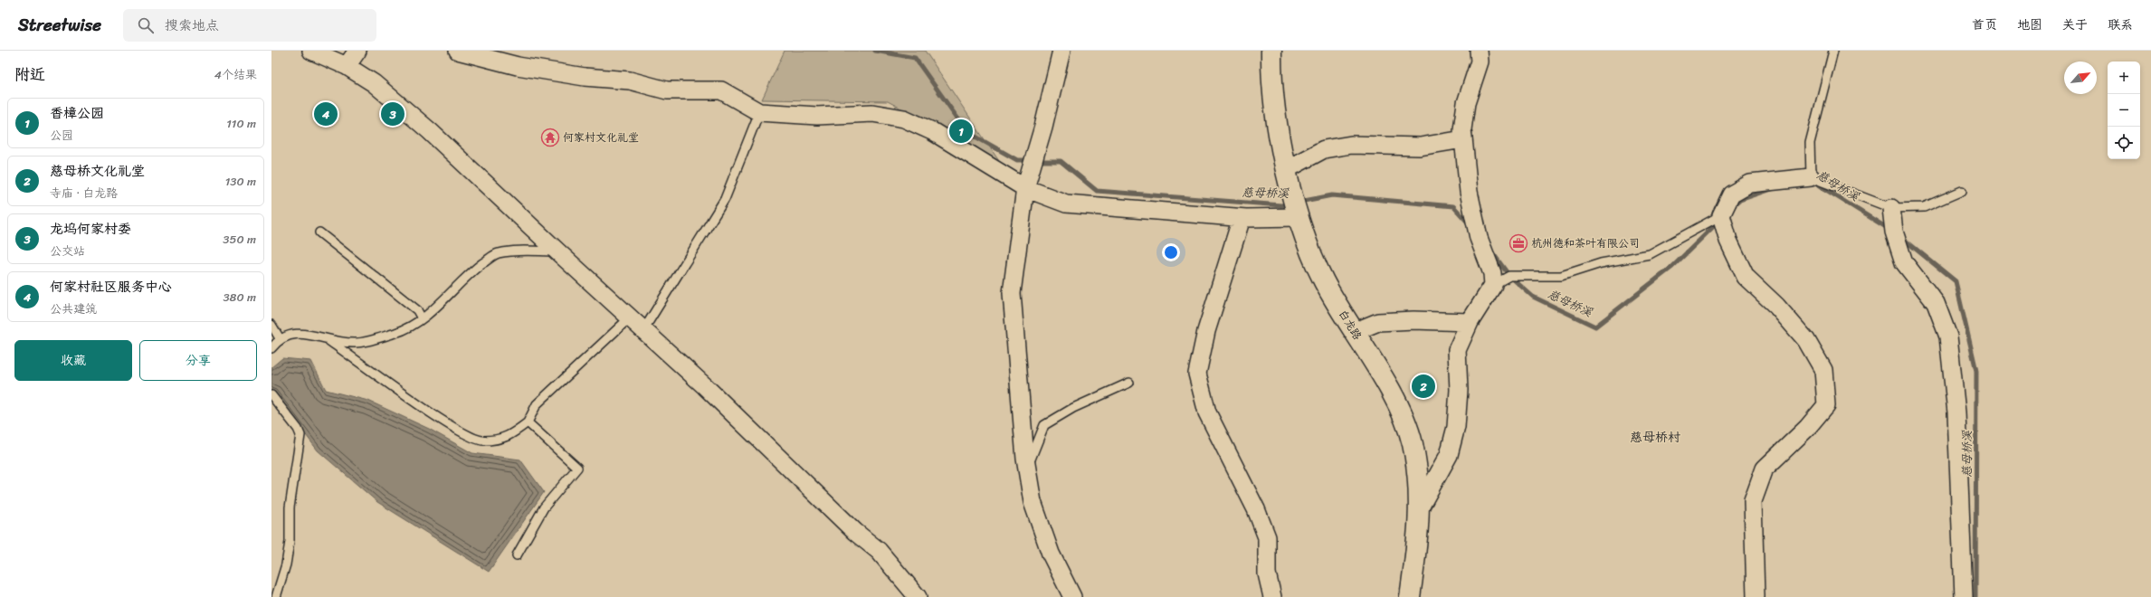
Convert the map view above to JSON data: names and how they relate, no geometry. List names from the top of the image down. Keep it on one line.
{"streets":{"street":["白龙路"]},"districts":["慈母桥村"],"water":["慈母桥溪"],"places":{"temple":["何家村文化礼堂"],"office":["杭州德和茶叶有限公司"]},"north":"top right","page":{"header":"Streetwise","search":"搜索地点","nav":["首页","地图","关于","联系"],"heading":["附近","4个结果"],"map_buttons":["+","−"],"list":[{"mark":"1","name":"香樟公园","note":"公园","value":"110 m"},{"mark":"2","name":"慈母桥文化礼堂","note":"寺庙 · 白龙路","value":"130 m"},{"mark":"3","name":"龙坞何家村委","note":"公交站","value":"350 m"},{"mark":"4","name":"何家村社区服务中心","note":"公共建筑","value":"380 m"}],"pins":["3","4","1","2"],"buttons":["收藏","分享"]}}
